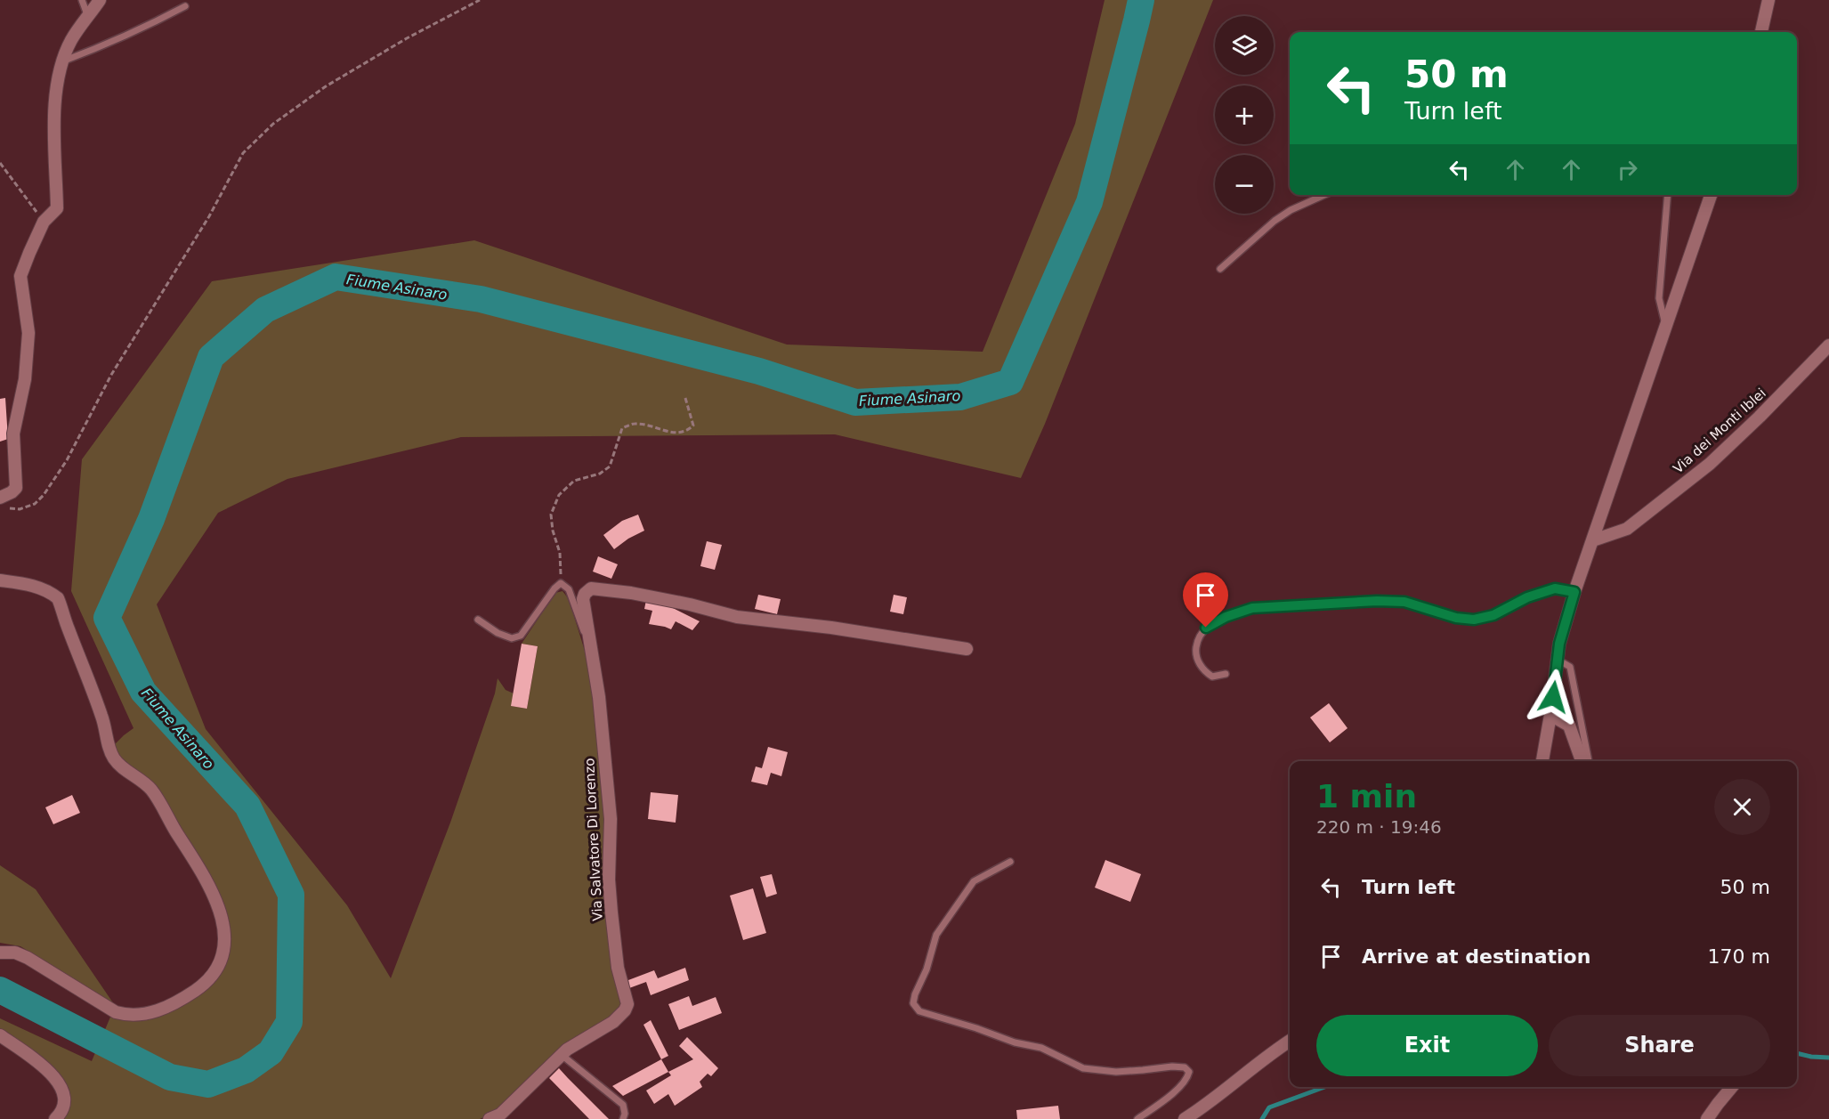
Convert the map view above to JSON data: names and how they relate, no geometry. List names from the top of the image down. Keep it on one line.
{"streets":{"street":["Via dei Monti Iblei","Via Salvatore Di Lorenzo"]},"water":["Fiume Asinaro"],"page":{"map_buttons":["+","−"],"turn":["50 m","Turn left"],"heading":["1 min","220 m · 19:46"],"list":[{"name":"Turn left","value":"50 m"},{"name":"Arrive at destination","value":"170 m"}],"buttons":["Exit","Share"]}}
